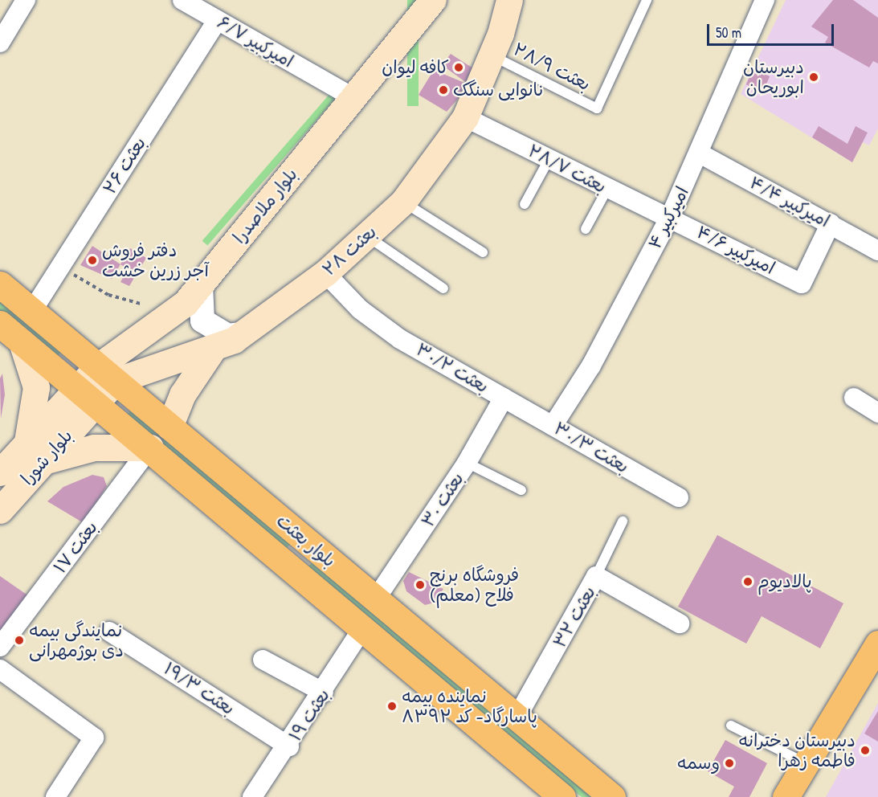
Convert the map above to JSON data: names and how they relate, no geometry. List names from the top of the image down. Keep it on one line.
{"streets":{"main road":["بلوار ملاصدرا","بعثت ۲۸","بلوار شورا","بلوار بعثت"],"street":["امیرکبیر ۶/۷","بعثت ۲۶","بعثت ۲۸/۷","امیرکبیر ۴/۴","امیرکبیر ۴","امیرکبیر ۴/۶","بعثت ۳۰/۲","بعثت ۳۰/۳","بعثت ۳۰","بعثت ۱۷","بعثت ۳۲","بعثت ۱۹/۳","بعثت ۱۹"],"lane":["بعثت ۲۸/۹"]},"crossings":[["امیرکبیر ۶/۷","بعثت ۲۶"],["امیرکبیر ۶/۷","بلوار ملاصدرا"],["بعثت ۲۸/۹","بعثت ۲۸"],["بعثت ۲۶","بلوار بعثت"],["بعثت ۲۸/۷","امیرکبیر ۴"],["بعثت ۲۸/۷","امیرکبیر ۴/۶"],["بعثت ۲۸/۷","بعثت ۲۸"],["امیرکبیر ۴/۴","امیرکبیر ۴"],["امیرکبیر ۴/۴","امیرکبیر ۴/۶"],["بلوار ملاصدرا","بعثت ۲۸"],["بلوار ملاصدرا","بلوار بعثت"],["امیرکبیر ۴","امیرکبیر ۴/۶"],["امیرکبیر ۴","بعثت ۳۰/۳"],["بعثت ۲۸","بعثت ۳۰/۲"],["بعثت ۲۸","بلوار شورا"],["بعثت ۲۸","بلوار بعثت"],["بعثت ۳۰/۲","بعثت ۳۰/۳"],["بعثت ۳۰/۲","بعثت ۳۰"],["بعثت ۳۰/۳","بعثت ۳۰"],["بلوار شورا","بلوار بعثت"],["بعثت ۳۰","بلوار بعثت"],["بلوار بعثت","بعثت ۱۷"],["بلوار بعثت","بعثت ۳۲"],["بلوار بعثت","بعثت ۱۹"],["بعثت ۱۹/۳","بعثت ۱۹"]],"places":["کافه لیوان","دبیرستان ابوریحان","نانوایی سنگک","دفتر فروش آجر زرین خشت","پالادیوم","فروشگاه برنج فلاح (معلم)","نمایندگی بیمه دی بوژمهرانی","نماینده بیمه پاسارگاد- کد ۸۳۹۲","دبیرستان دخترانه فاطمه زهرا","وسمه"],"scale_bar":"50 m"}
